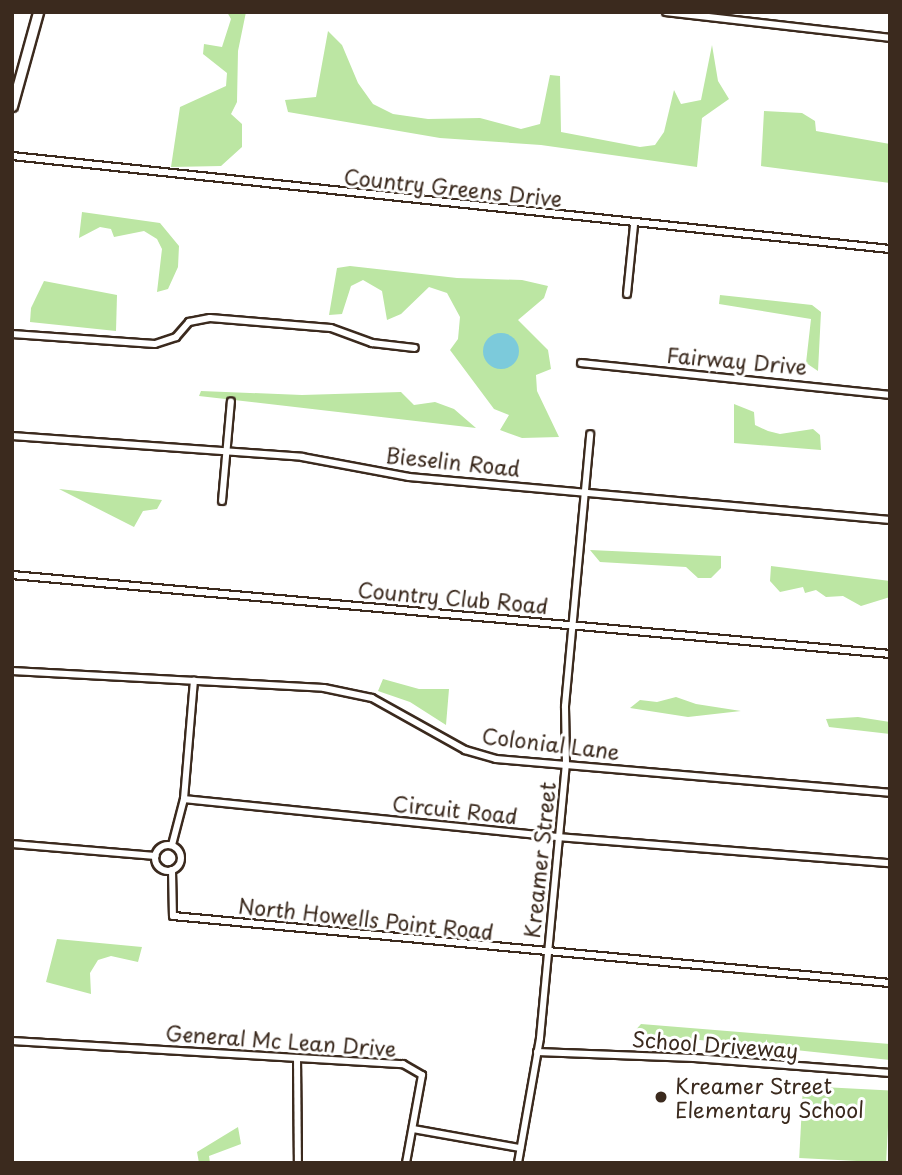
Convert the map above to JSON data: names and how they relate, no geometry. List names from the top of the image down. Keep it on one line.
{"streets":{"street":["Country Greens Drive","Fairway Drive","Bieselin Road","Country Club Road","Colonial Lane","Circuit Road","Kreamer Street","North Howells Point Road","General Mc Lean Drive","School Driveway"]},"crossings":[["Bieselin Road","Kreamer Street"],["Country Club Road","Kreamer Street"],["Colonial Lane","Kreamer Street"],["Circuit Road","Kreamer Street"],["Kreamer Street","North Howells Point Road"],["Kreamer Street","School Driveway"]],"places":["Kreamer Street Elementary School"]}
